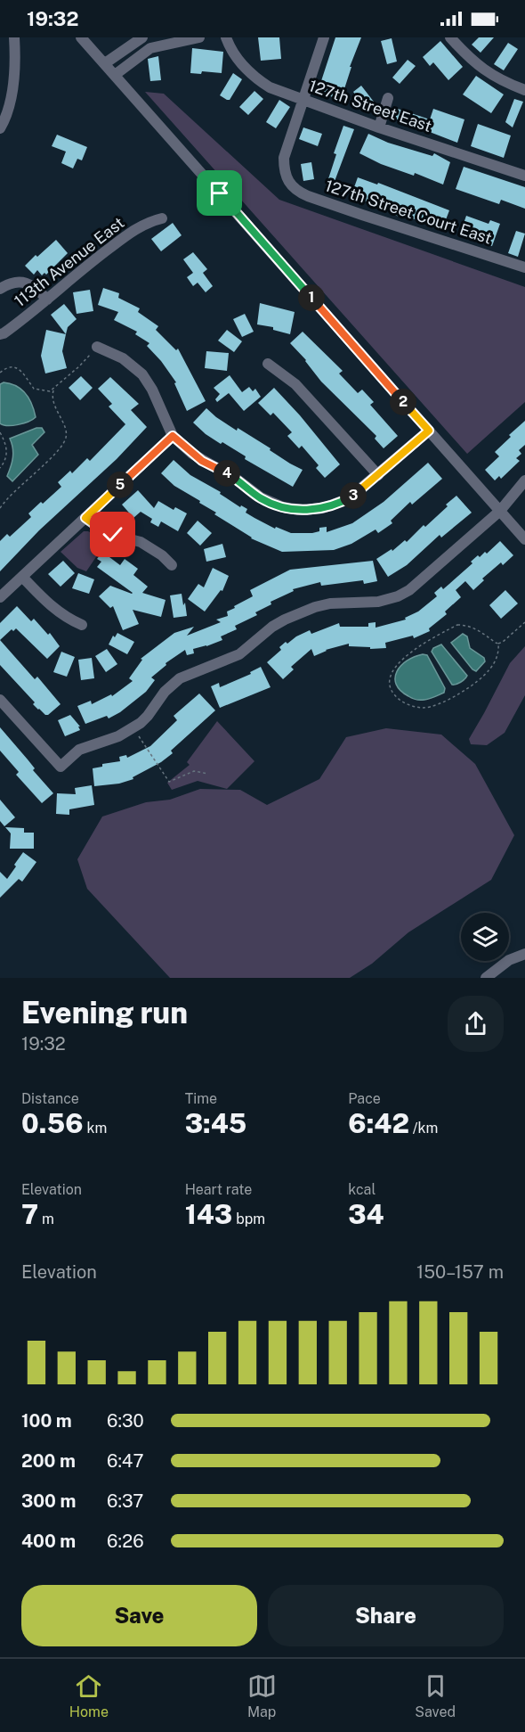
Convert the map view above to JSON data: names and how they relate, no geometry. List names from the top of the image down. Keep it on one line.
{"streets":{"street":["127th Street East","127th Street Court East","113th Avenue East"]},"crossings":[["127th Street East","127th Street Court East"]],"page":{"status":"19:32","pins":["1","2","4","5","3"],"heading":["Evening run","19:32"],"stats":[["Distance","0.56 km"],["Time","3:45"],["Pace","6:42 /km"],["Elevation","7 m"],["Heart rate","143 bpm"],["kcal","34"]],"chart":["Elevation","150–157 m"],"list":[{"name":"100 m","note":"6:30"},{"name":"200 m","note":"6:47"},{"name":"300 m","note":"6:37"},{"name":"400 m","note":"6:26"}],"buttons":["Save","Share"],"tabs":["Home","Map","Saved"]}}
